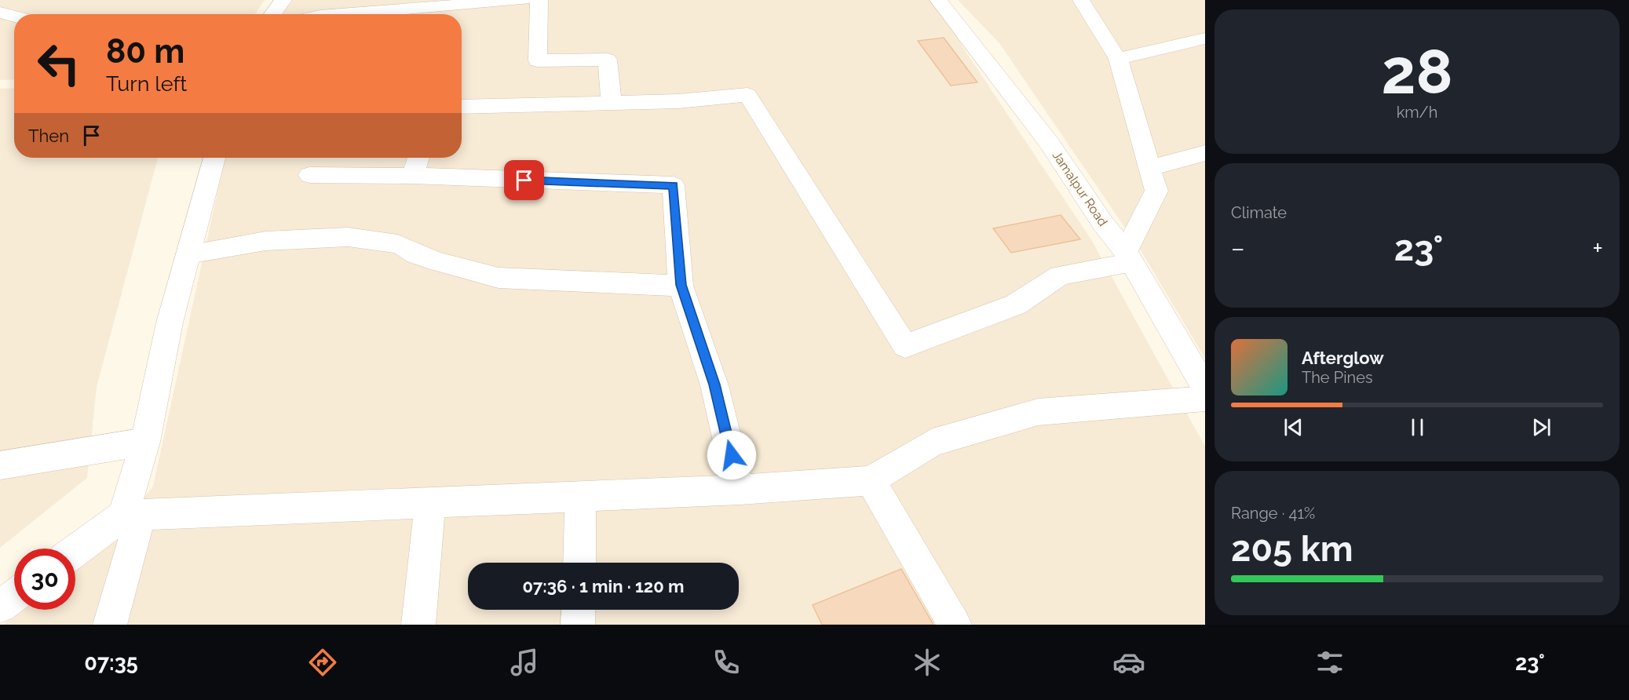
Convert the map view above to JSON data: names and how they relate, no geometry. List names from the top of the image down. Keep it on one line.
{"streets":{"street":["Jamalpur Road"]},"page":{"tile":[["28","km/h"],"Climate",["Range · 41%","205 km"]],"turn":["80 m","Turn left"],"then":"Then","heat":["−","23°","+"],"song":["Afterglow","The Pines"],"limit":"30","trip":"07:36 · 1 min · 120 m","tabs":["07:35","23°"]}}
